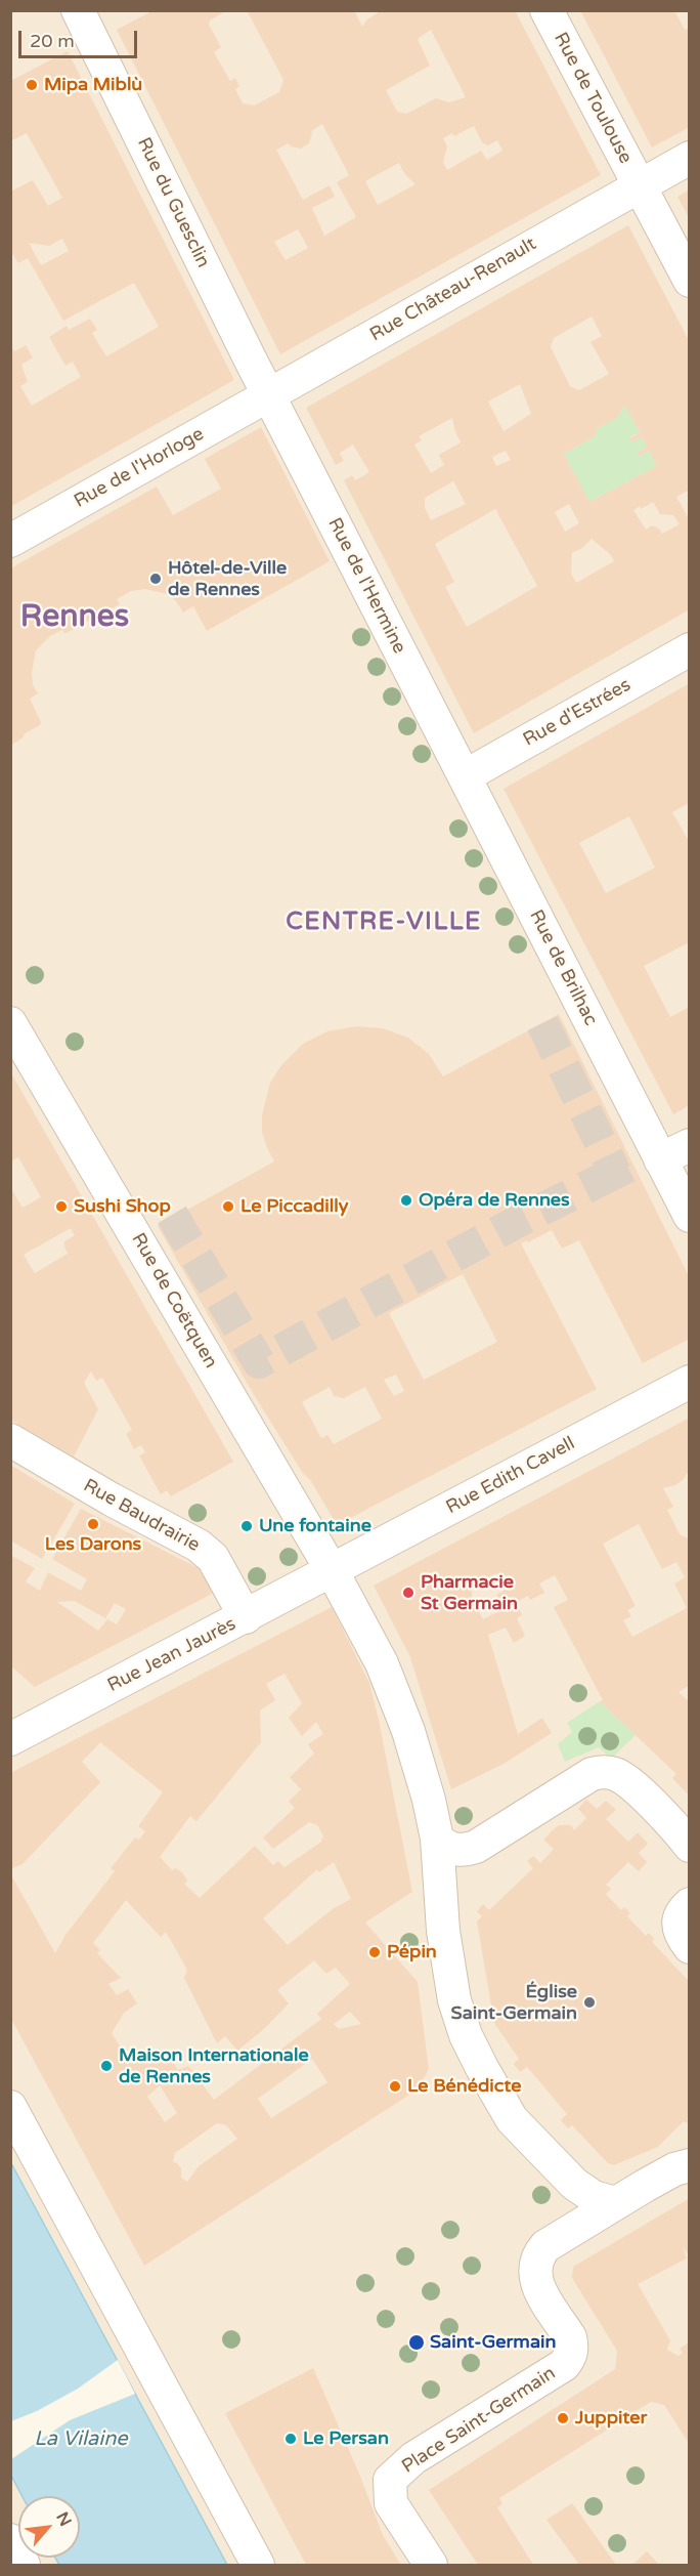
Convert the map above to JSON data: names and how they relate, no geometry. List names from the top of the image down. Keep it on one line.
{"streets":{"street":["Rue de Toulouse","Rue du Guesclin","Rue Château-Renault","Rue de l'Horloge","Rue de l'Hermine","Rue d'Estrées","Rue de Brilhac","Rue de Coëtquen","Rue Edith Cavell","Rue Baudrairie","Rue Jean Jaurès","Place Saint-Germain"]},"crossings":[["Rue de Toulouse","Rue Château-Renault"],["Rue du Guesclin","Rue Château-Renault"],["Rue du Guesclin","Rue de l'Horloge"],["Rue du Guesclin","Rue de l'Hermine"],["Rue Château-Renault","Rue de l'Horloge"],["Rue Château-Renault","Rue de l'Hermine"],["Rue de l'Horloge","Rue de l'Hermine"],["Rue de l'Hermine","Rue d'Estrées"],["Rue de l'Hermine","Rue de Brilhac"],["Rue d'Estrées","Rue de Brilhac"],["Rue de Coëtquen","Rue Edith Cavell"],["Rue de Coëtquen","Rue Jean Jaurès"],["Rue de Coëtquen","Place Saint-Germain"],["Rue Edith Cavell","Rue Jean Jaurès"],["Rue Baudrairie","Rue Jean Jaurès"]],"districts":["Rennes","CENTRE-VILLE"],"water":["La Vilaine"],"places":["Mipa Miblù","Hôtel-de-Ville de Rennes","Opéra de Rennes","Sushi Shop","Le Piccadilly","Les Darons","Une fontaine","Pharmacie St Germain","Pépin","Église Saint-Germain","Maison Internationale de Rennes","Le Bénédicte","Saint-Germain","Juppiter","Le Persan"],"scale_bar":"20 m","north":"top right"}
